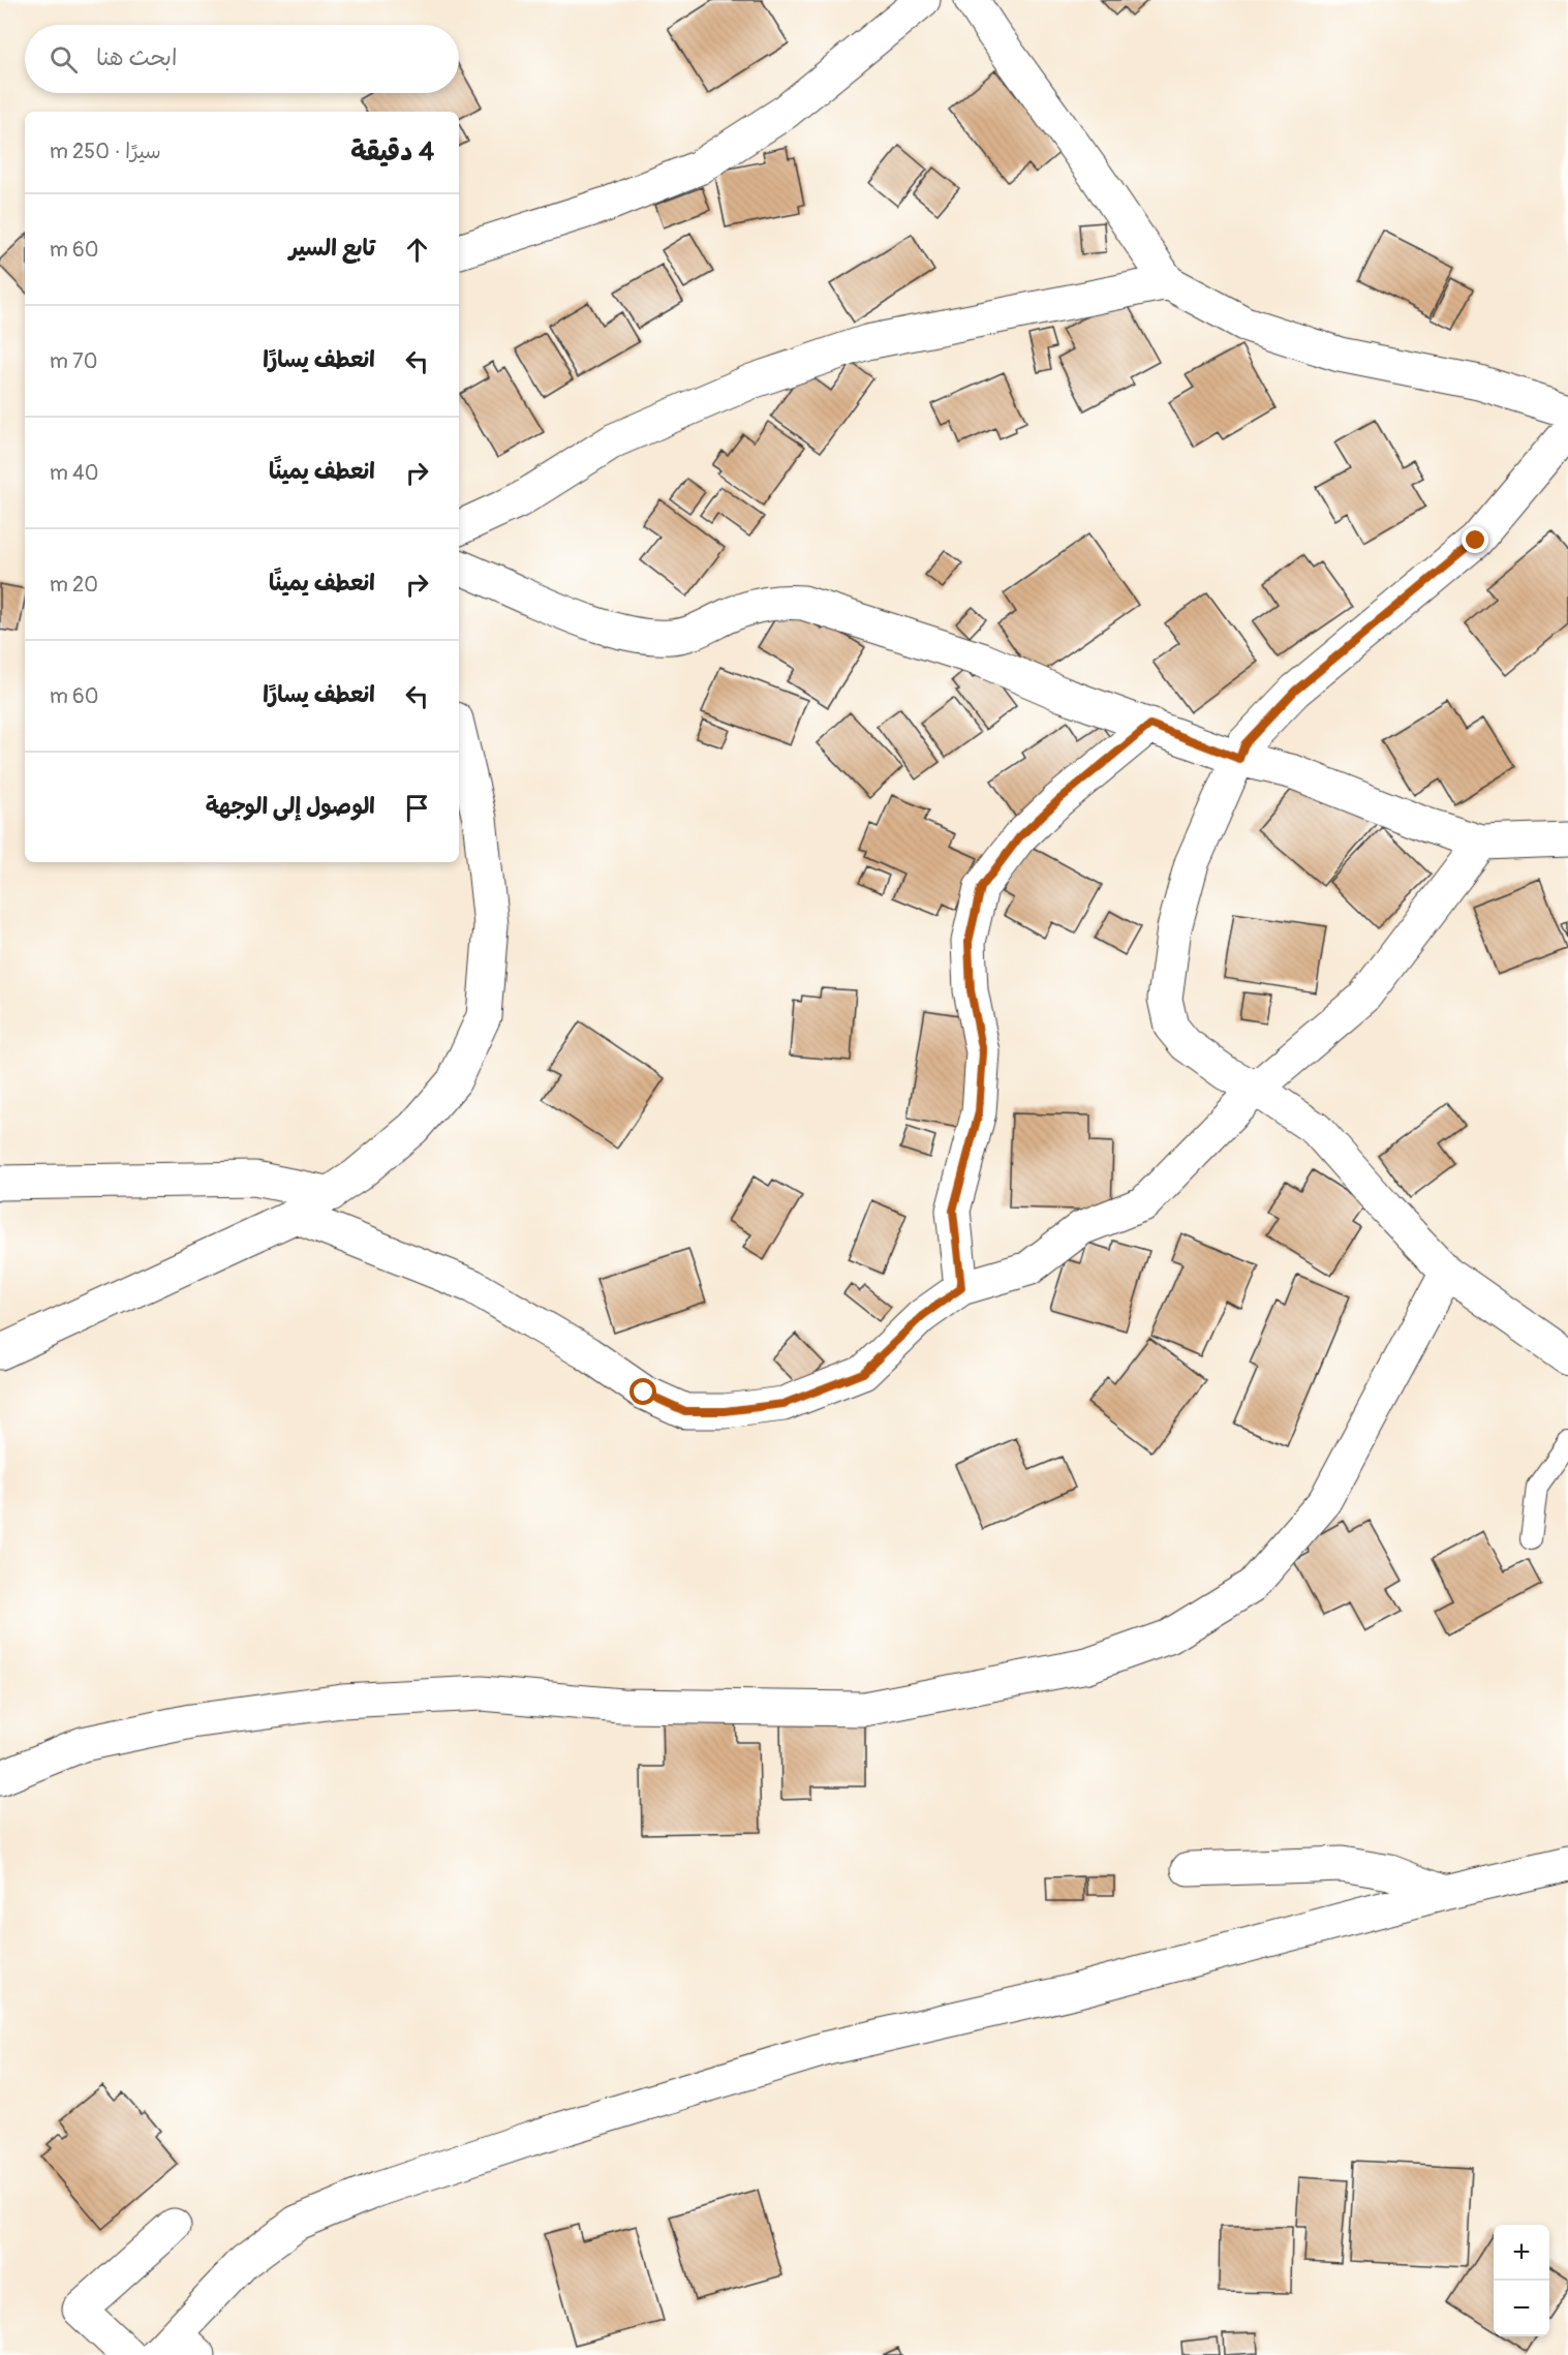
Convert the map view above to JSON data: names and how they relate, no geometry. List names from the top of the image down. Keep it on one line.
{"page":{"search":"ابحث هنا","heading":["4 دقيقة","سيرًا · 250 m"],"list":[["تابع السير","60 m"],["انعطف يسارًا","70 m"],["انعطف يمينًا","40 m"],["انعطف يمينًا","20 m"],["انعطف يسارًا","60 m"],"الوصول إلى الوجهة"],"map_buttons":["+","−"]}}
